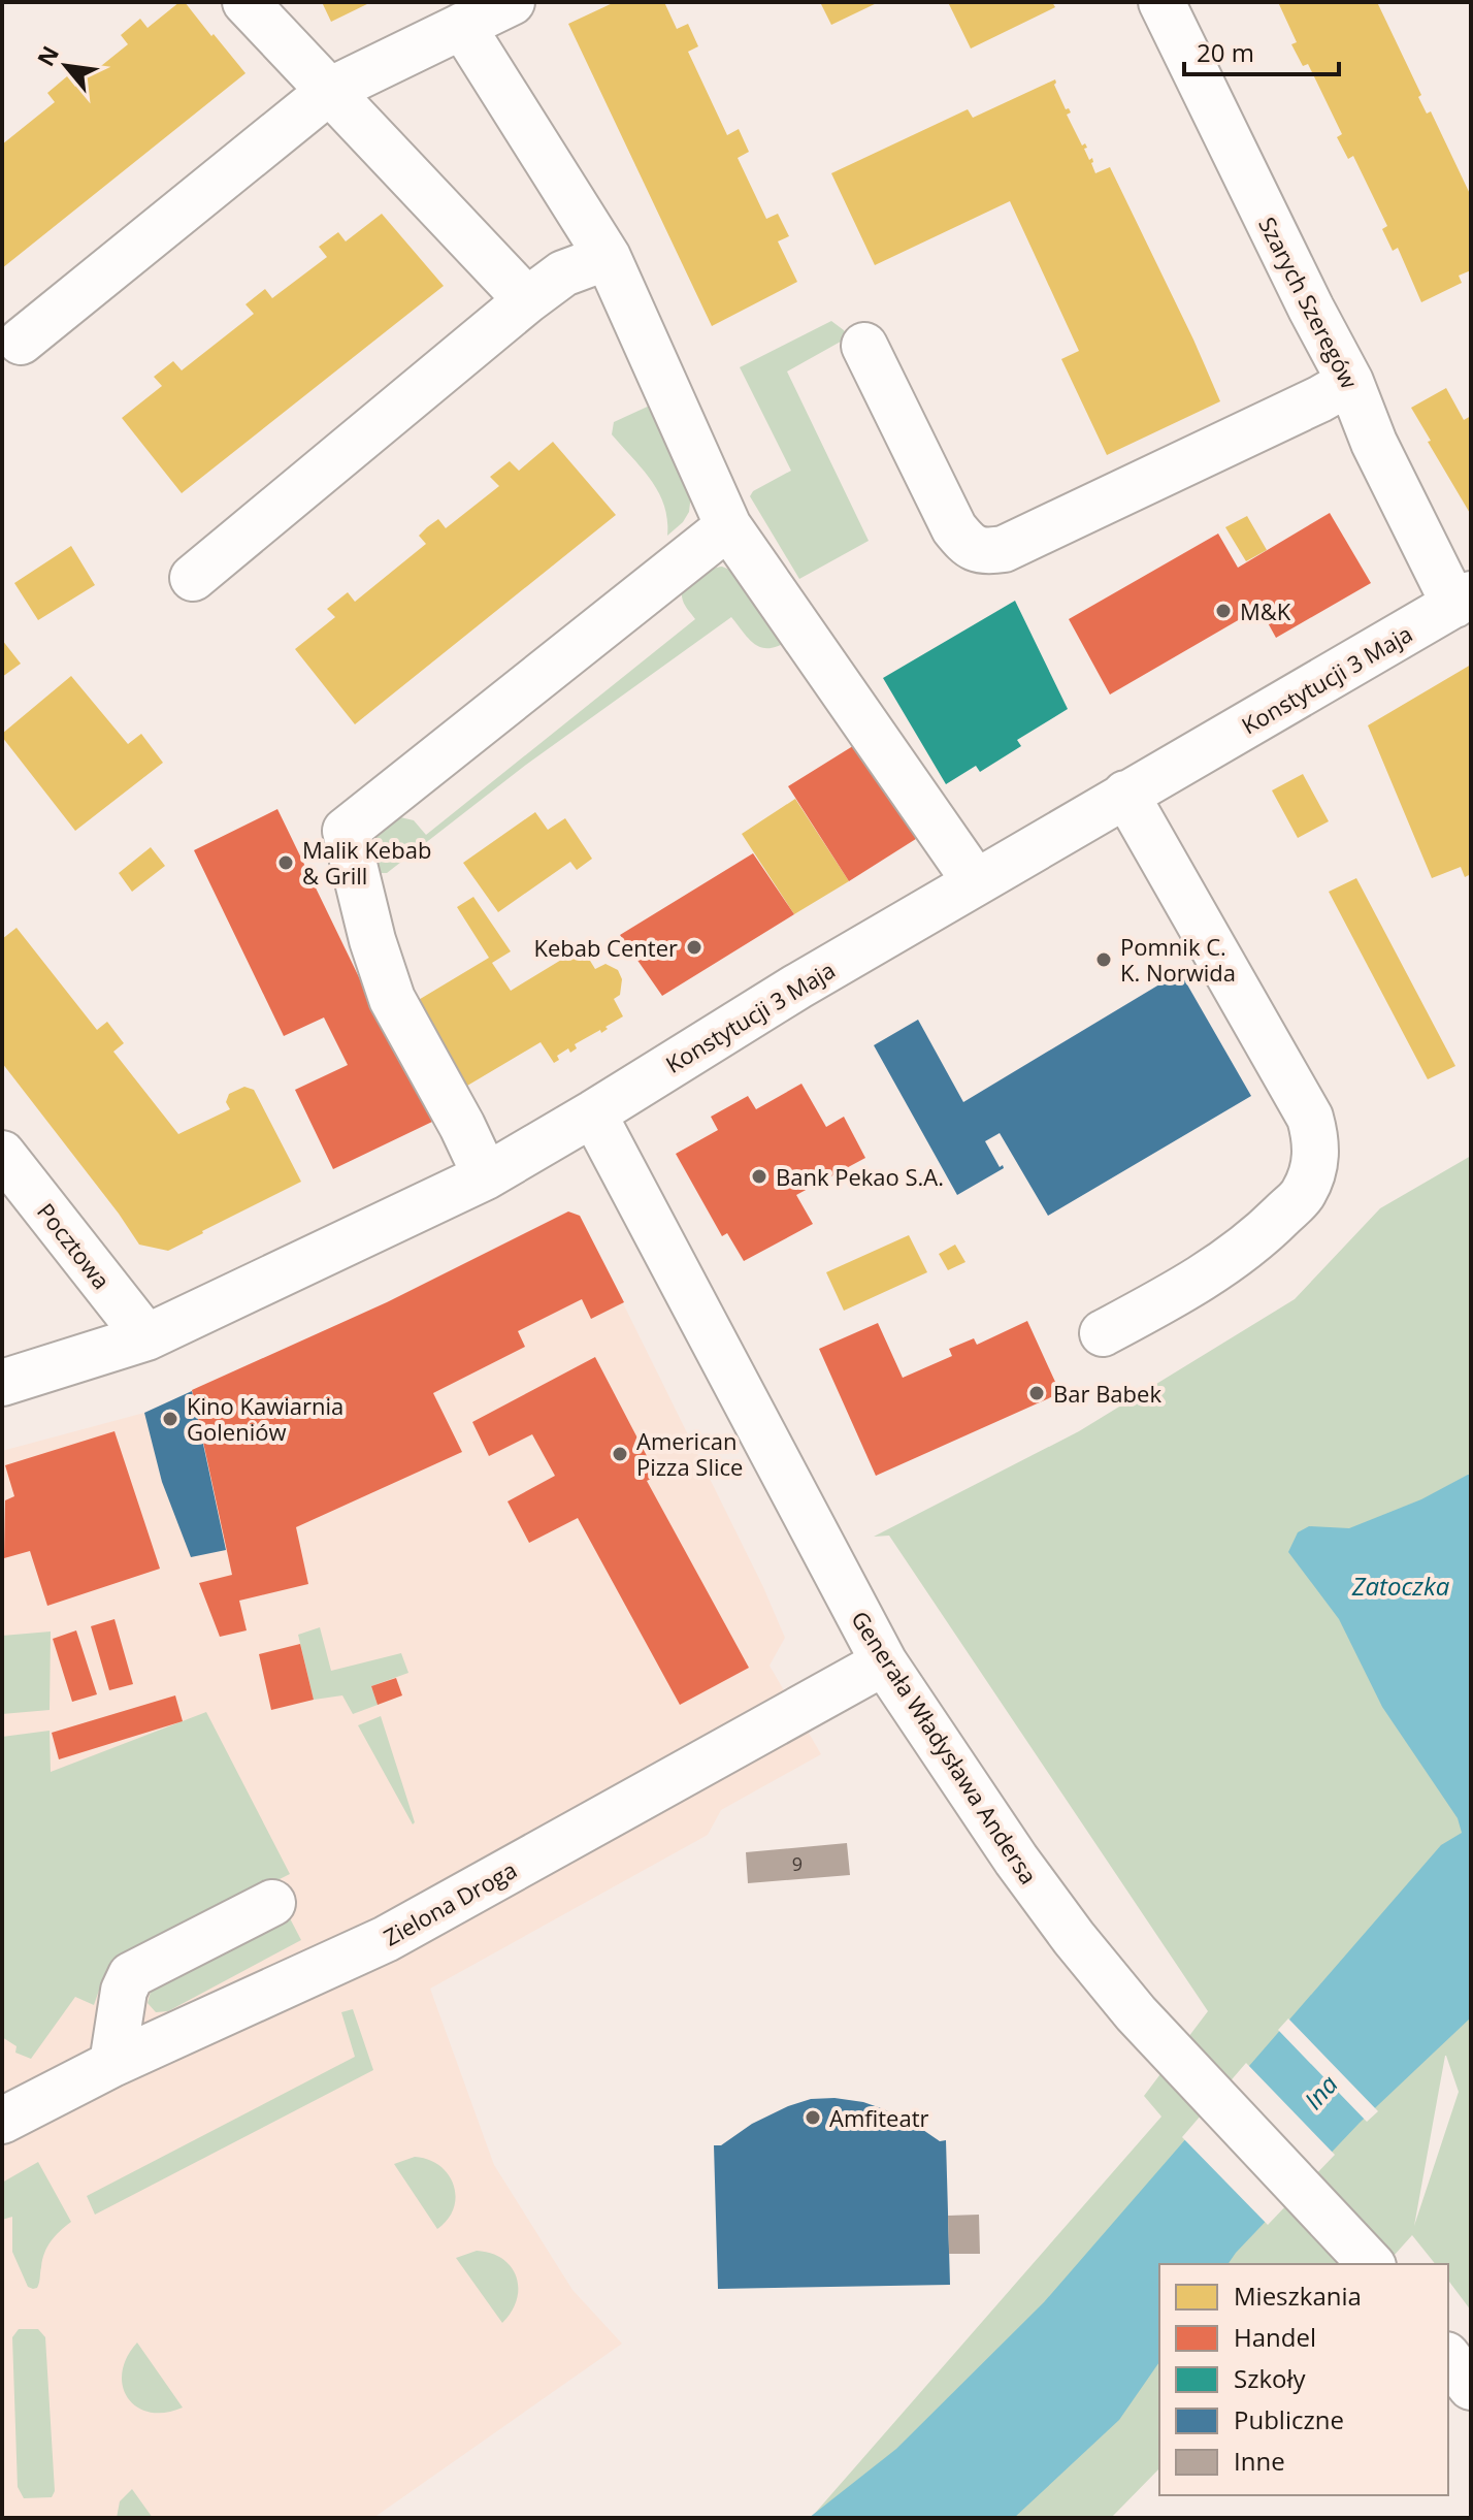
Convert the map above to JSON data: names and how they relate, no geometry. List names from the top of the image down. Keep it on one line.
{"streets":{"street":["Szarych Szeregów","Konstytucji 3 Maja","Pocztowa","Generała Władysława Andersa","Zielona Droga"]},"crossings":[["Szarych Szeregów","Konstytucji 3 Maja"],["Konstytucji 3 Maja","Pocztowa"],["Konstytucji 3 Maja","Generała Władysława Andersa"],["Generała Władysława Andersa","Zielona Droga"]],"water":["Zatoczka","Ina"],"places":["M&K","Malik Kebab & Grill","Kebab Center","Pomnik C. K. Norwida","Bank Pekao S.A.","Bar Babek","Kino Kawiarnia Goleniów","American Pizza Slice","Amfiteatr"],"house_numbers":["9"],"legend":["Mieszkania","Handel","Szkoły","Publiczne","Inne"],"scale_bar":"20 m","north":"top left"}
